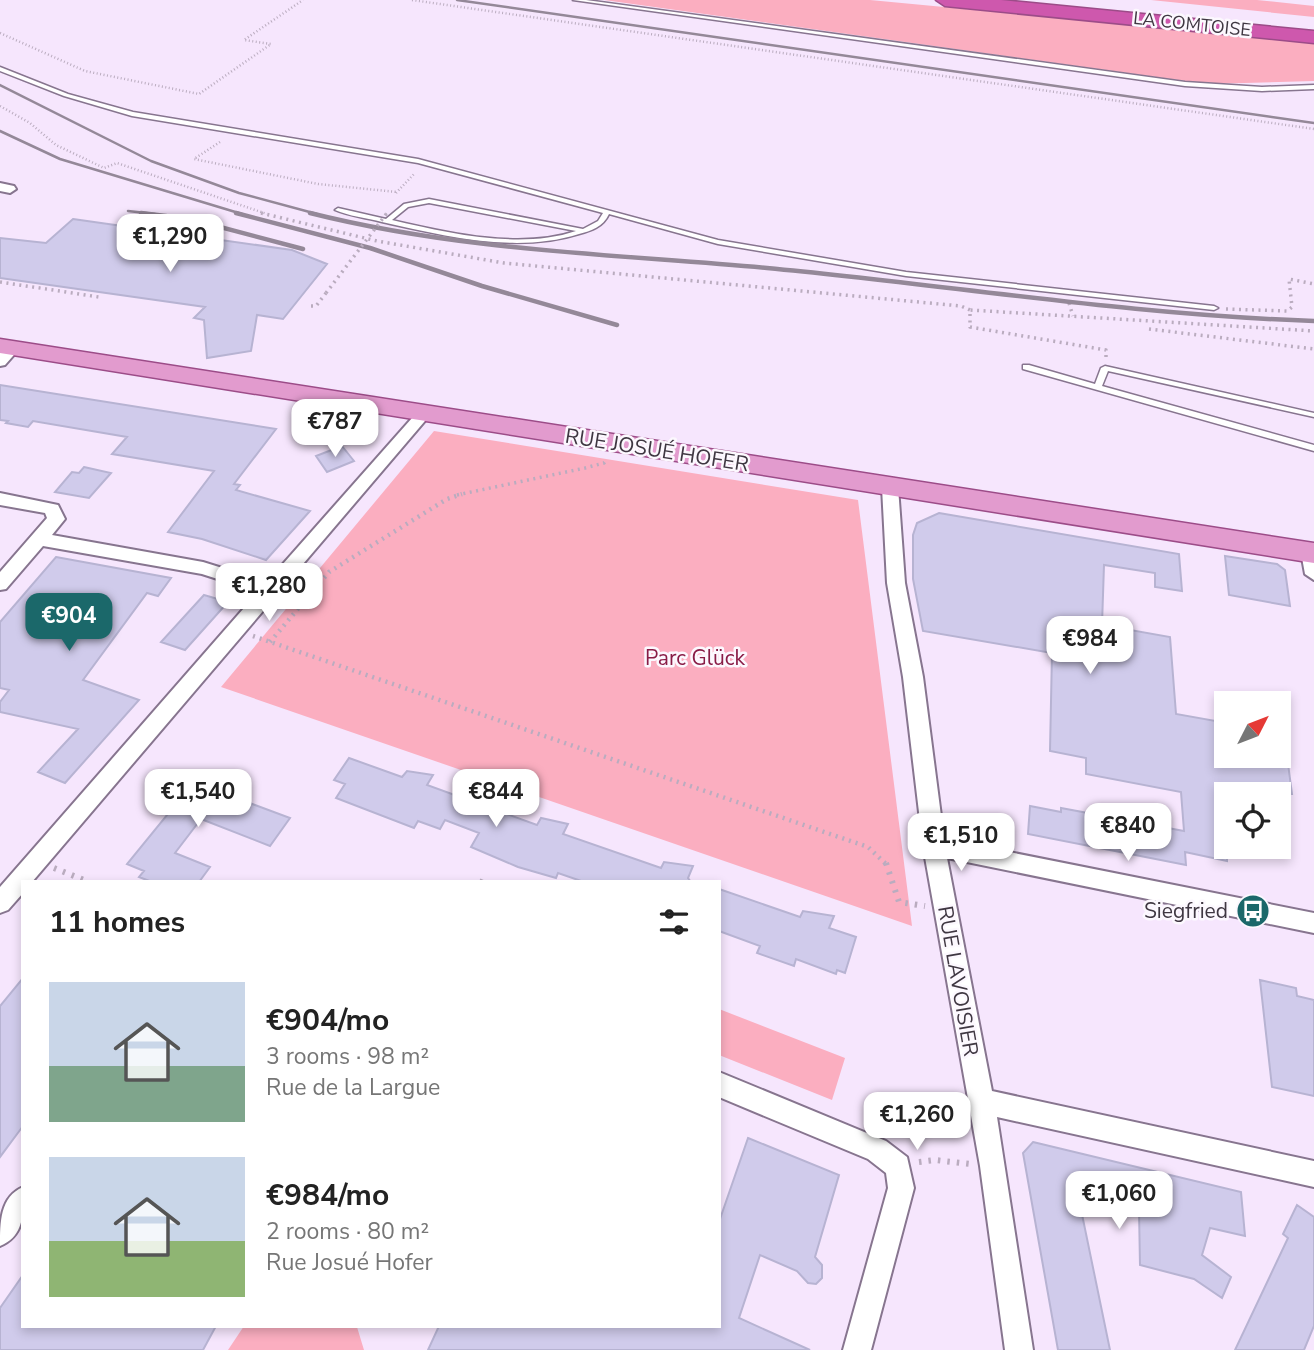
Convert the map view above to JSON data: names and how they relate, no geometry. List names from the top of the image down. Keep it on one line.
{"streets":{"highway":["LA COMTOISE"],"main road":["RUE JOSUÉ HOFER"],"street":["RUE LAVOISIER"]},"crossings":[["RUE JOSUÉ HOFER","RUE LAVOISIER"]],"parks":["Parc Glück"],"places":{"bus stop":["Siegfried"]},"north":"top right","page":{"price":["€1,290","€787","€1,280","€904","€984","€1,540","€844","€840","€1,510","€1,260","€1,060"],"heading":"11 homes","list":[{"name":"€904/mo","note":"3 rooms · 98 m² · Rue de la Largue"},{"name":"€984/mo","note":"2 rooms · 80 m² · Rue Josué Hofer"}]}}
